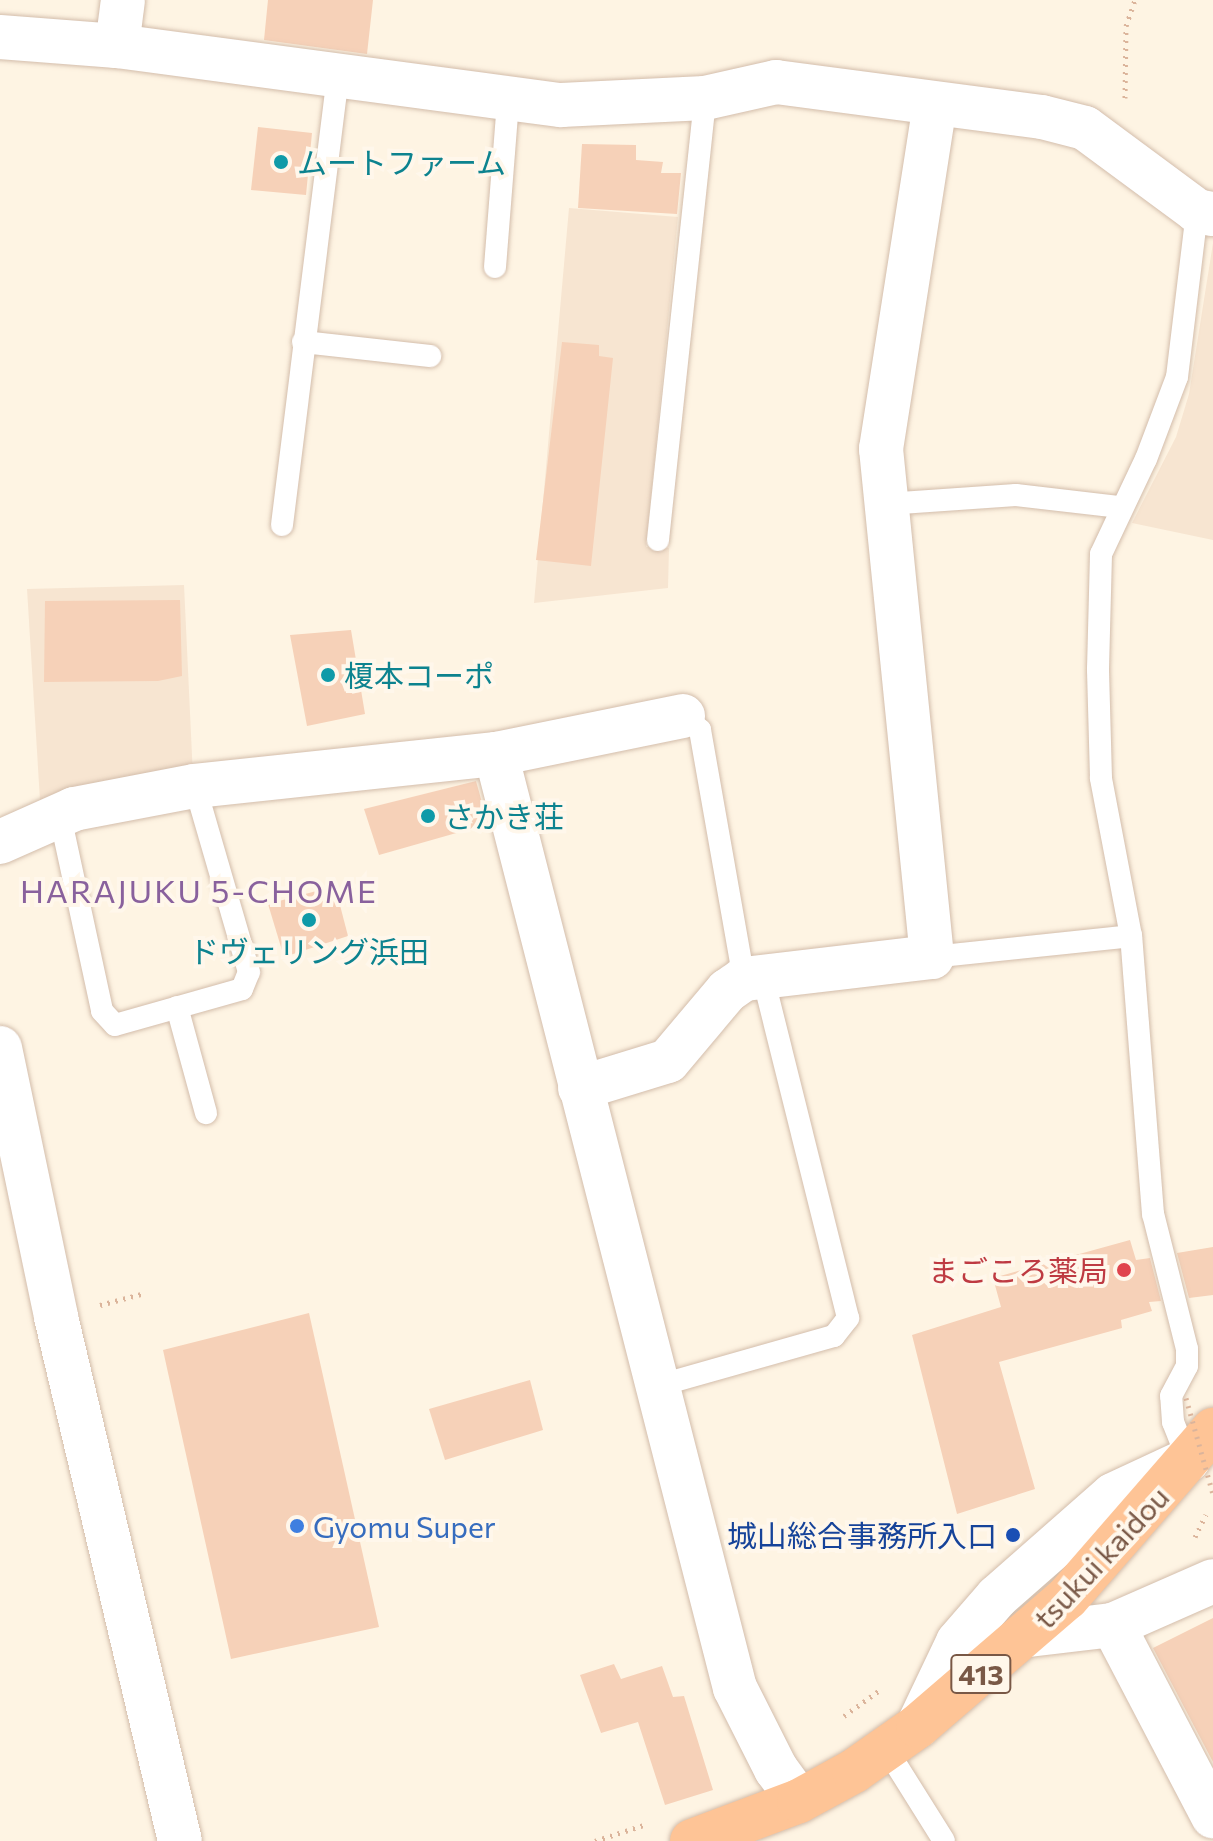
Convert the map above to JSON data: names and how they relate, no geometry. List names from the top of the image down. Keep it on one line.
{"streets":{"highway":["tsukui kaidou","413"]},"districts":["HARAJUKU 5-CHOME"],"places":["ムートファーム","榎本コーポ","さかき荘","ドヴェリング浜田","まごころ薬局","Gyomu Super","城山総合事務所入口"]}
